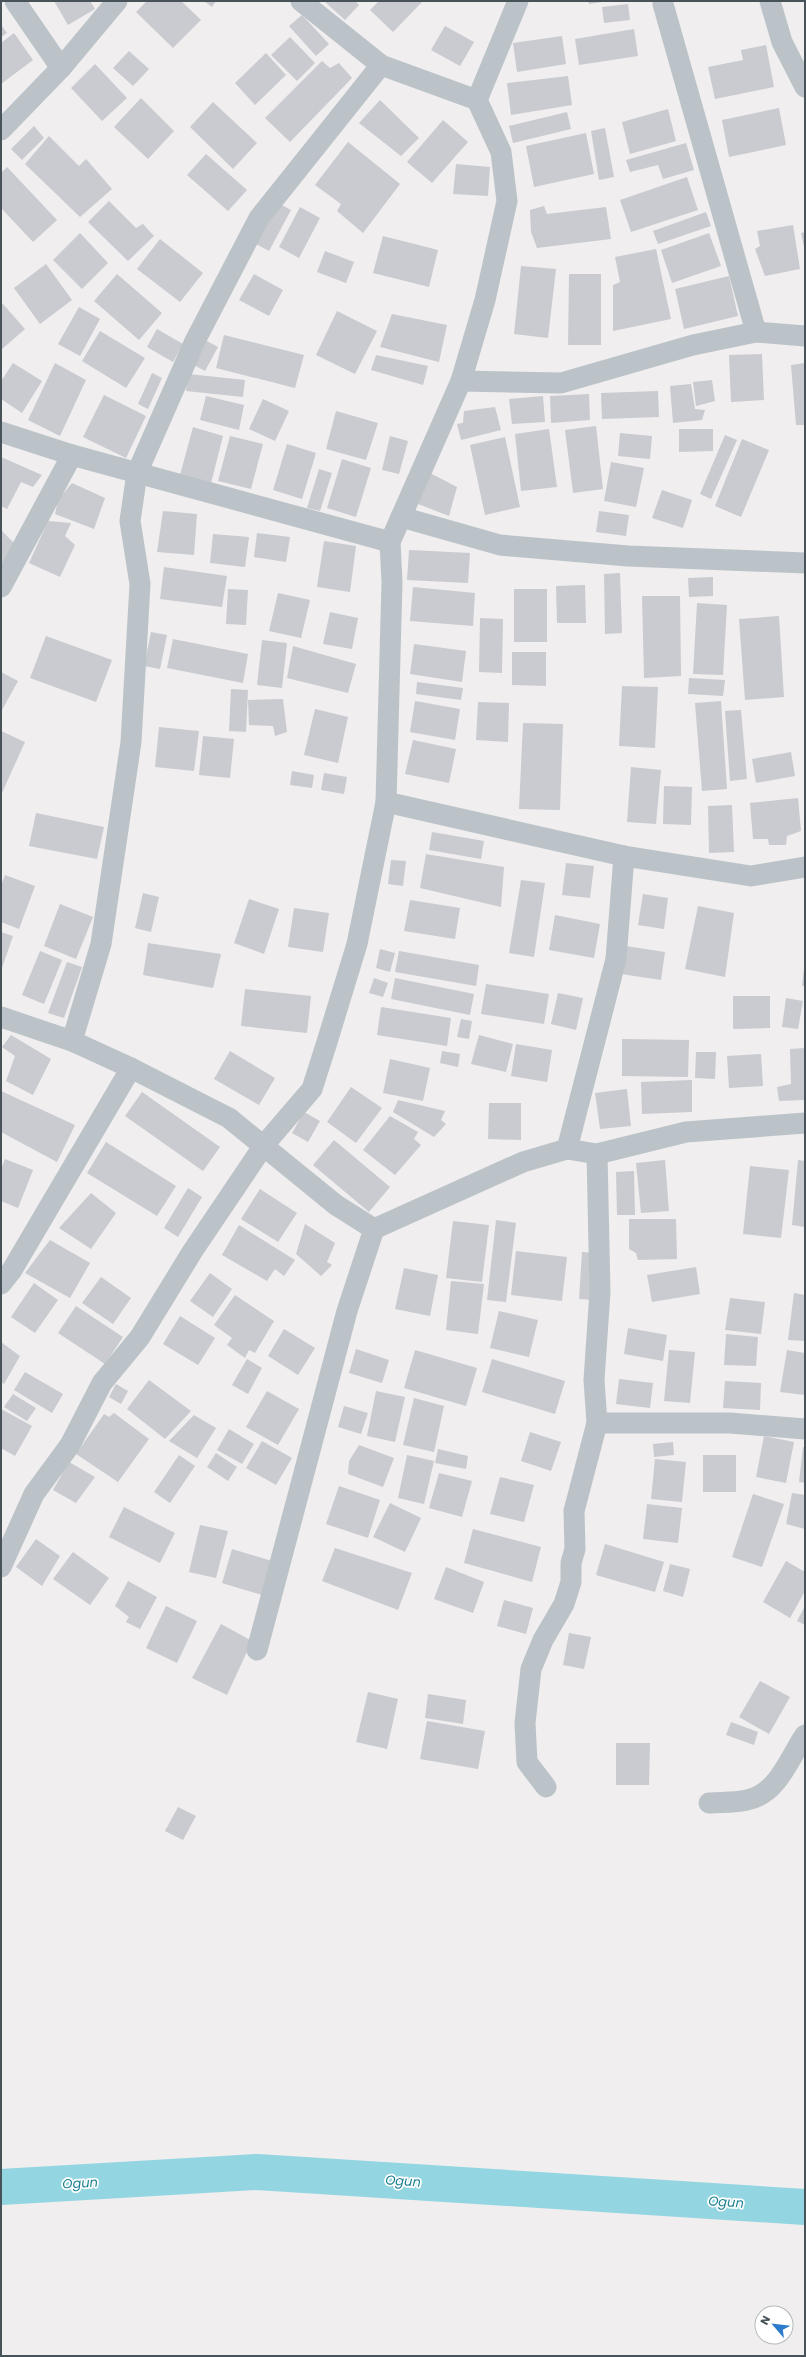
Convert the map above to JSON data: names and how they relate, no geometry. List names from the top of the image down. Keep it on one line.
{"water":["Ogun"],"north":"top left"}
